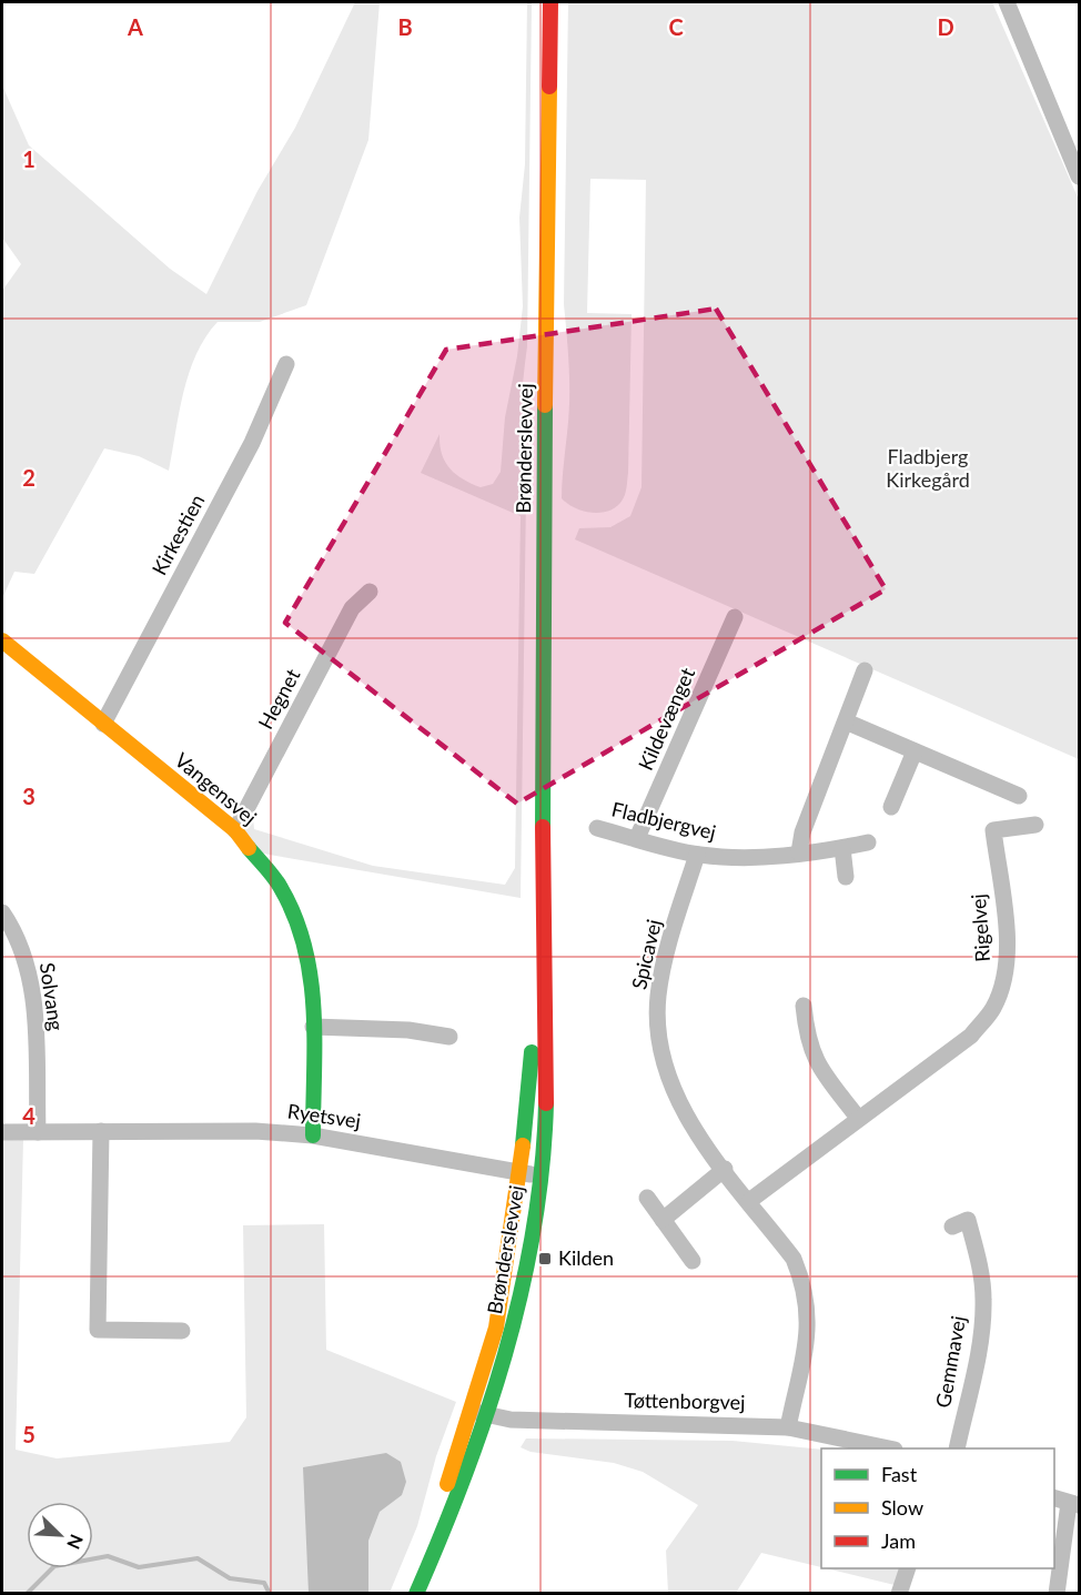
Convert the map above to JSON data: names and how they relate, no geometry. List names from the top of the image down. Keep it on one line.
{"streets":{"main road":["Brønderslevvej","Vangensvej"],"street":["Kirkestien","Hegnet","Kildevænget","Fladbjergvej","Rigelvej","Spicavej","Solvang","Ryetsvej","Gemmavej","Tøttenborgvej"]},"crossings":[["Brønderslevvej","Ryetsvej"],["Brønderslevvej","Tøttenborgvej"],["Kirkestien","Vangensvej"],["Hegnet","Vangensvej"],["Kildevænget","Fladbjergvej"],["Vangensvej","Ryetsvej"],["Fladbjergvej","Spicavej"],["Rigelvej","Spicavej"],["Spicavej","Tøttenborgvej"],["Solvang","Ryetsvej"]],"parks":["Fladbjerg Kirkegård"],"places":{"transit":["Kilden"]},"legend":["Fast","Slow","Jam"],"north":"bottom right","grid":{"columns":["A","B","C","D"],"rows":["1","2","3","4","5"]}}
